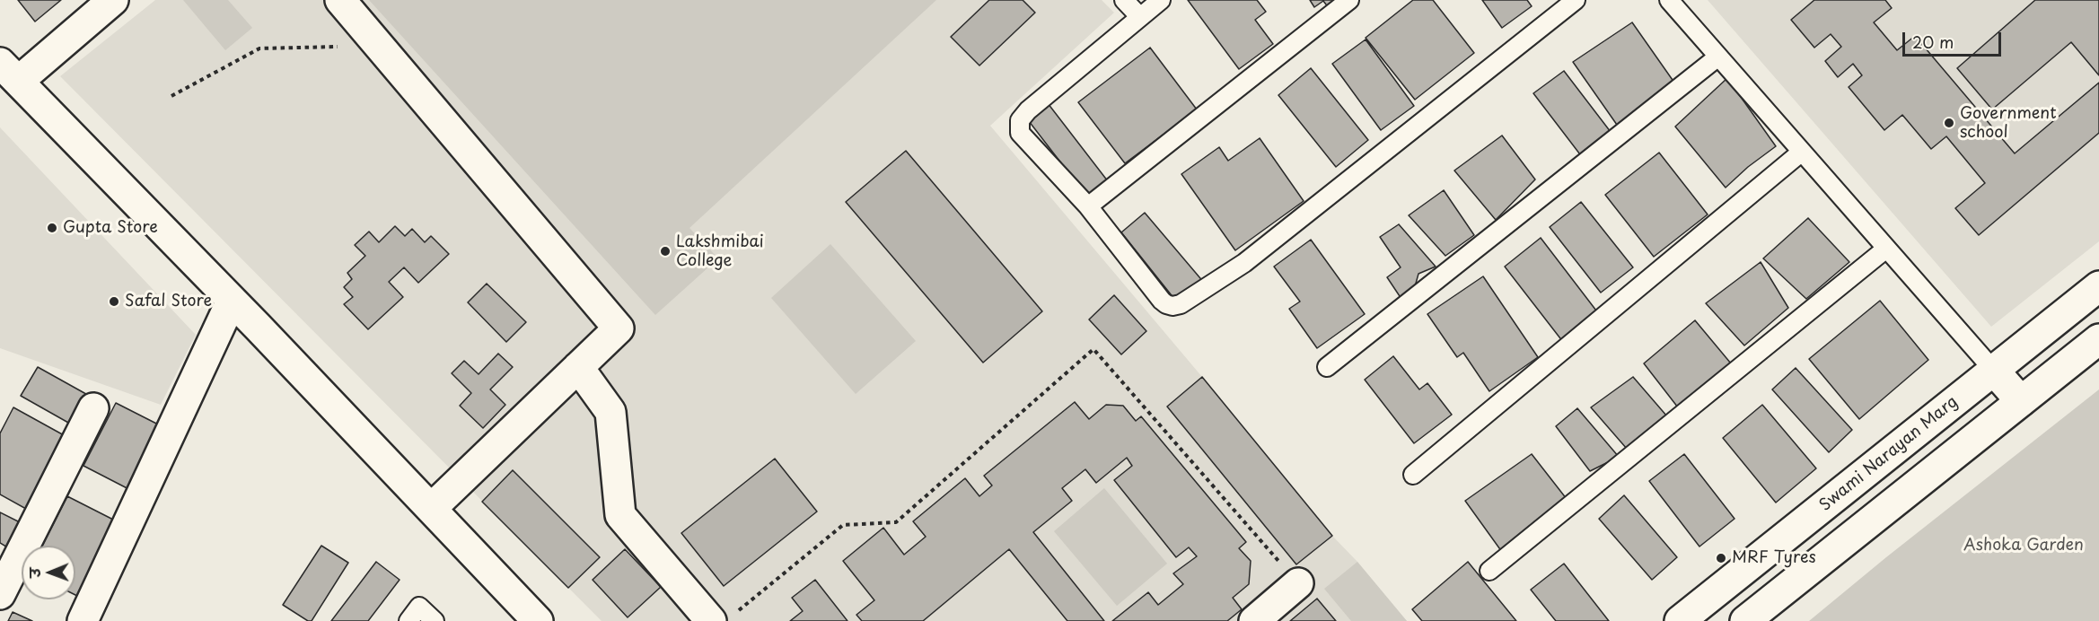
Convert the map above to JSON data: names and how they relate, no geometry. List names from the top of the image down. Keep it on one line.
{"streets":{"street":["Swami Narayan Marg"]},"parks":["Ashoka Garden"],"places":["Government school","Gupta Store","Lakshmibai College","Safal Store","MRF Tyres"],"scale_bar":"20 m","north":"left"}
